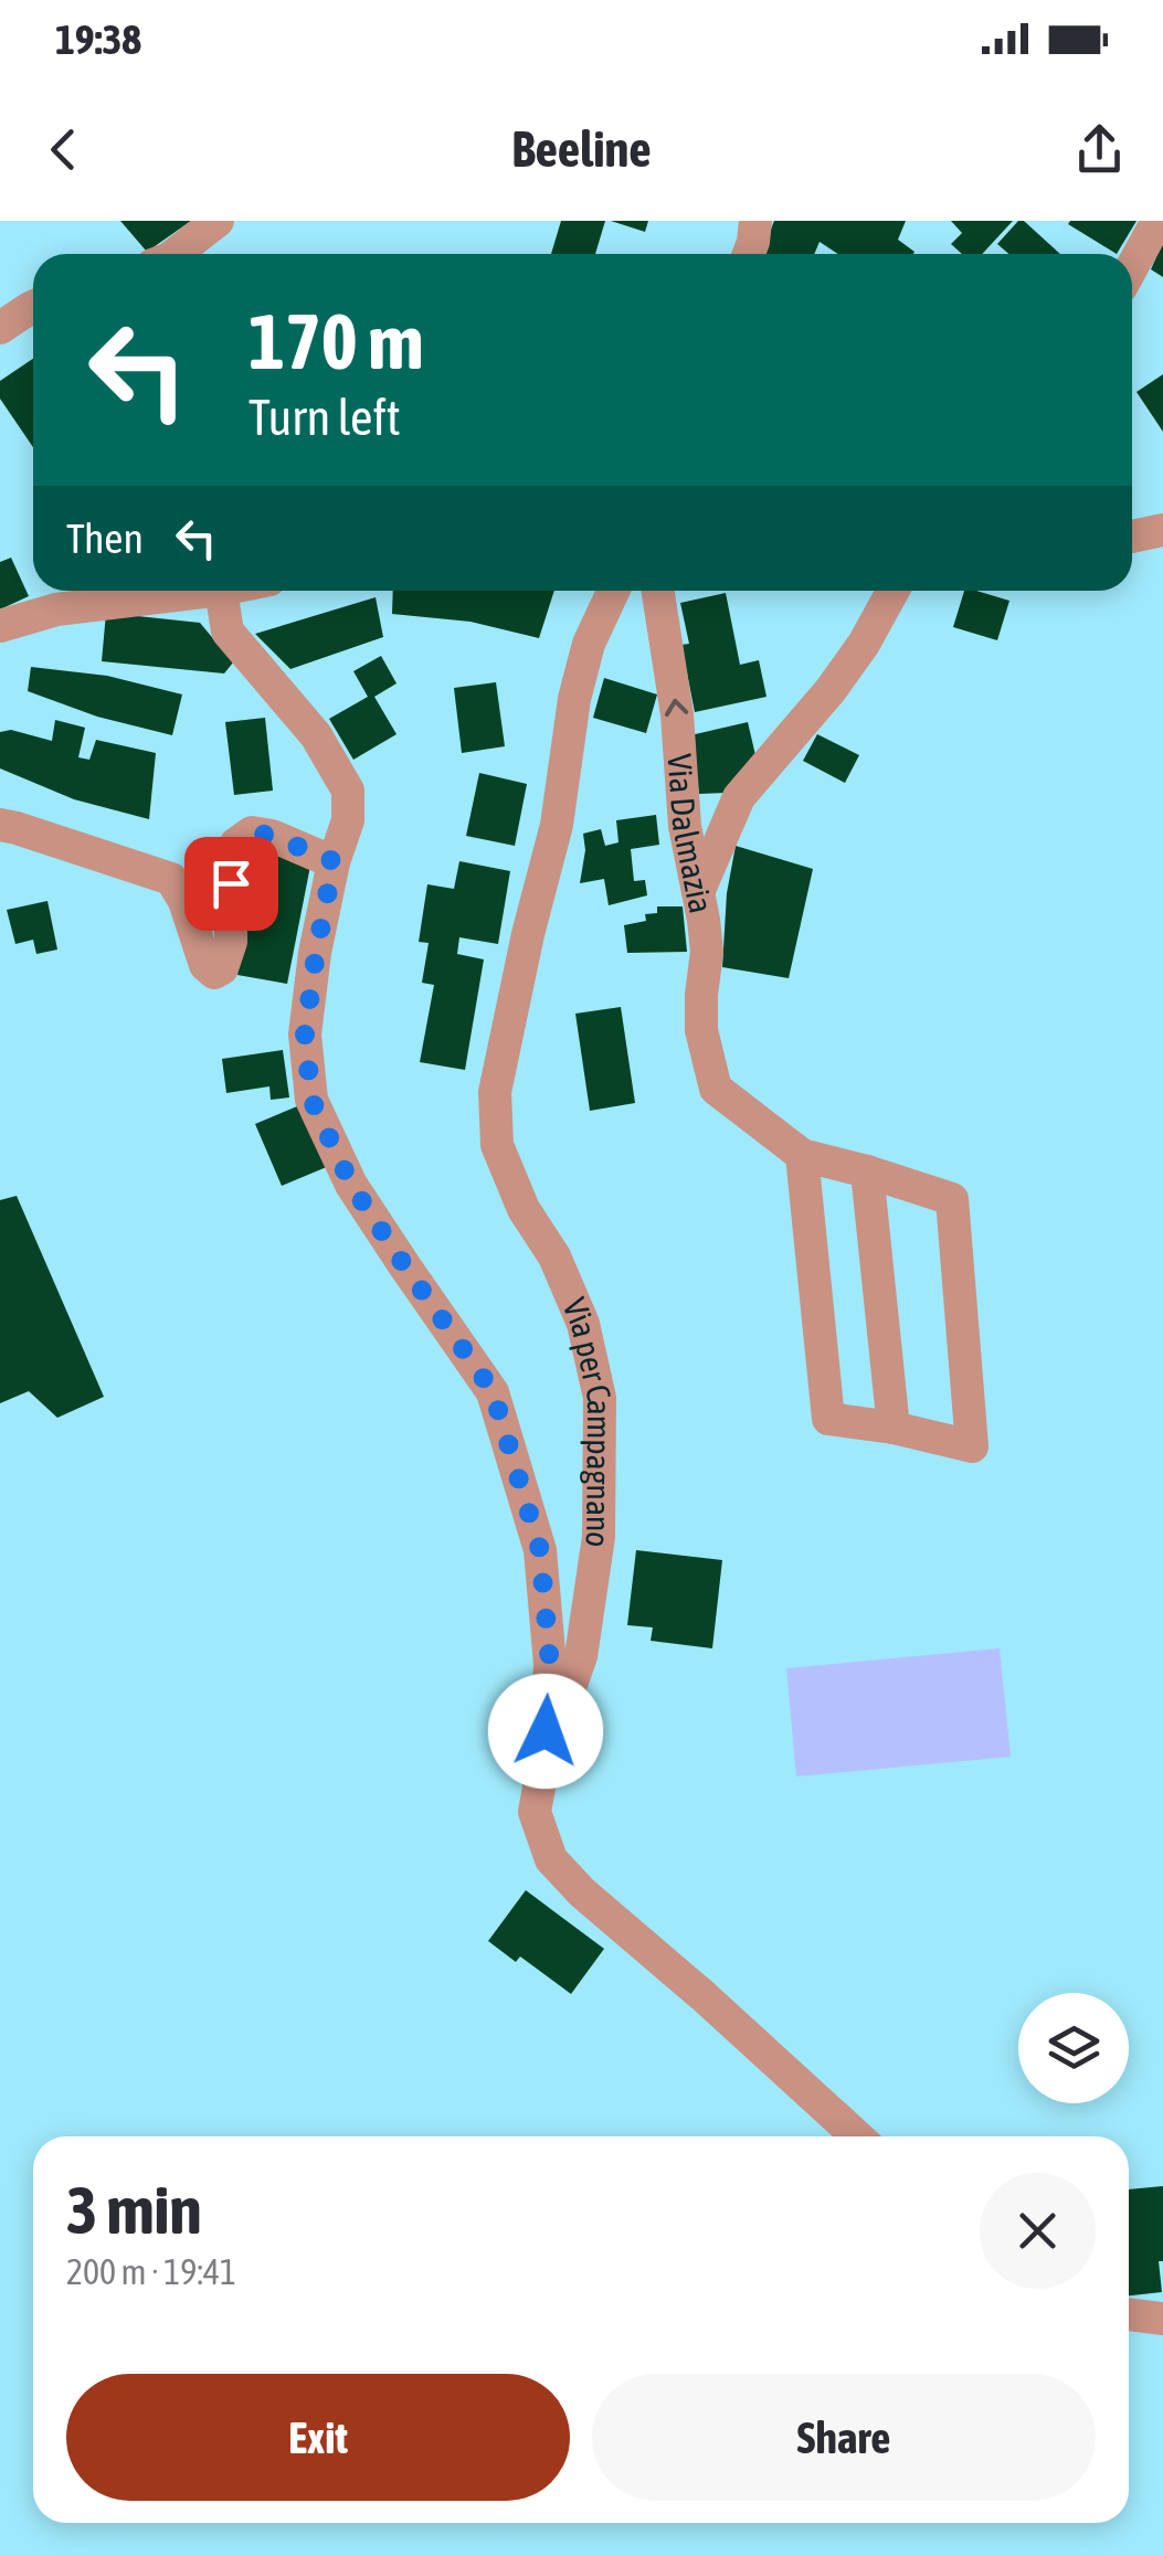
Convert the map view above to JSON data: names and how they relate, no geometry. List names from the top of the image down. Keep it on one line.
{"streets":{"street":["Via Dalmazia","Via per Campagnano"]},"one_way":["Via Dalmazia"],"page":{"status":"19:38","header":"Beeline","turn":["170 m","Turn left"],"then":"Then","heading":["3 min","200 m · 19:41"],"buttons":["Exit","Share"]}}
